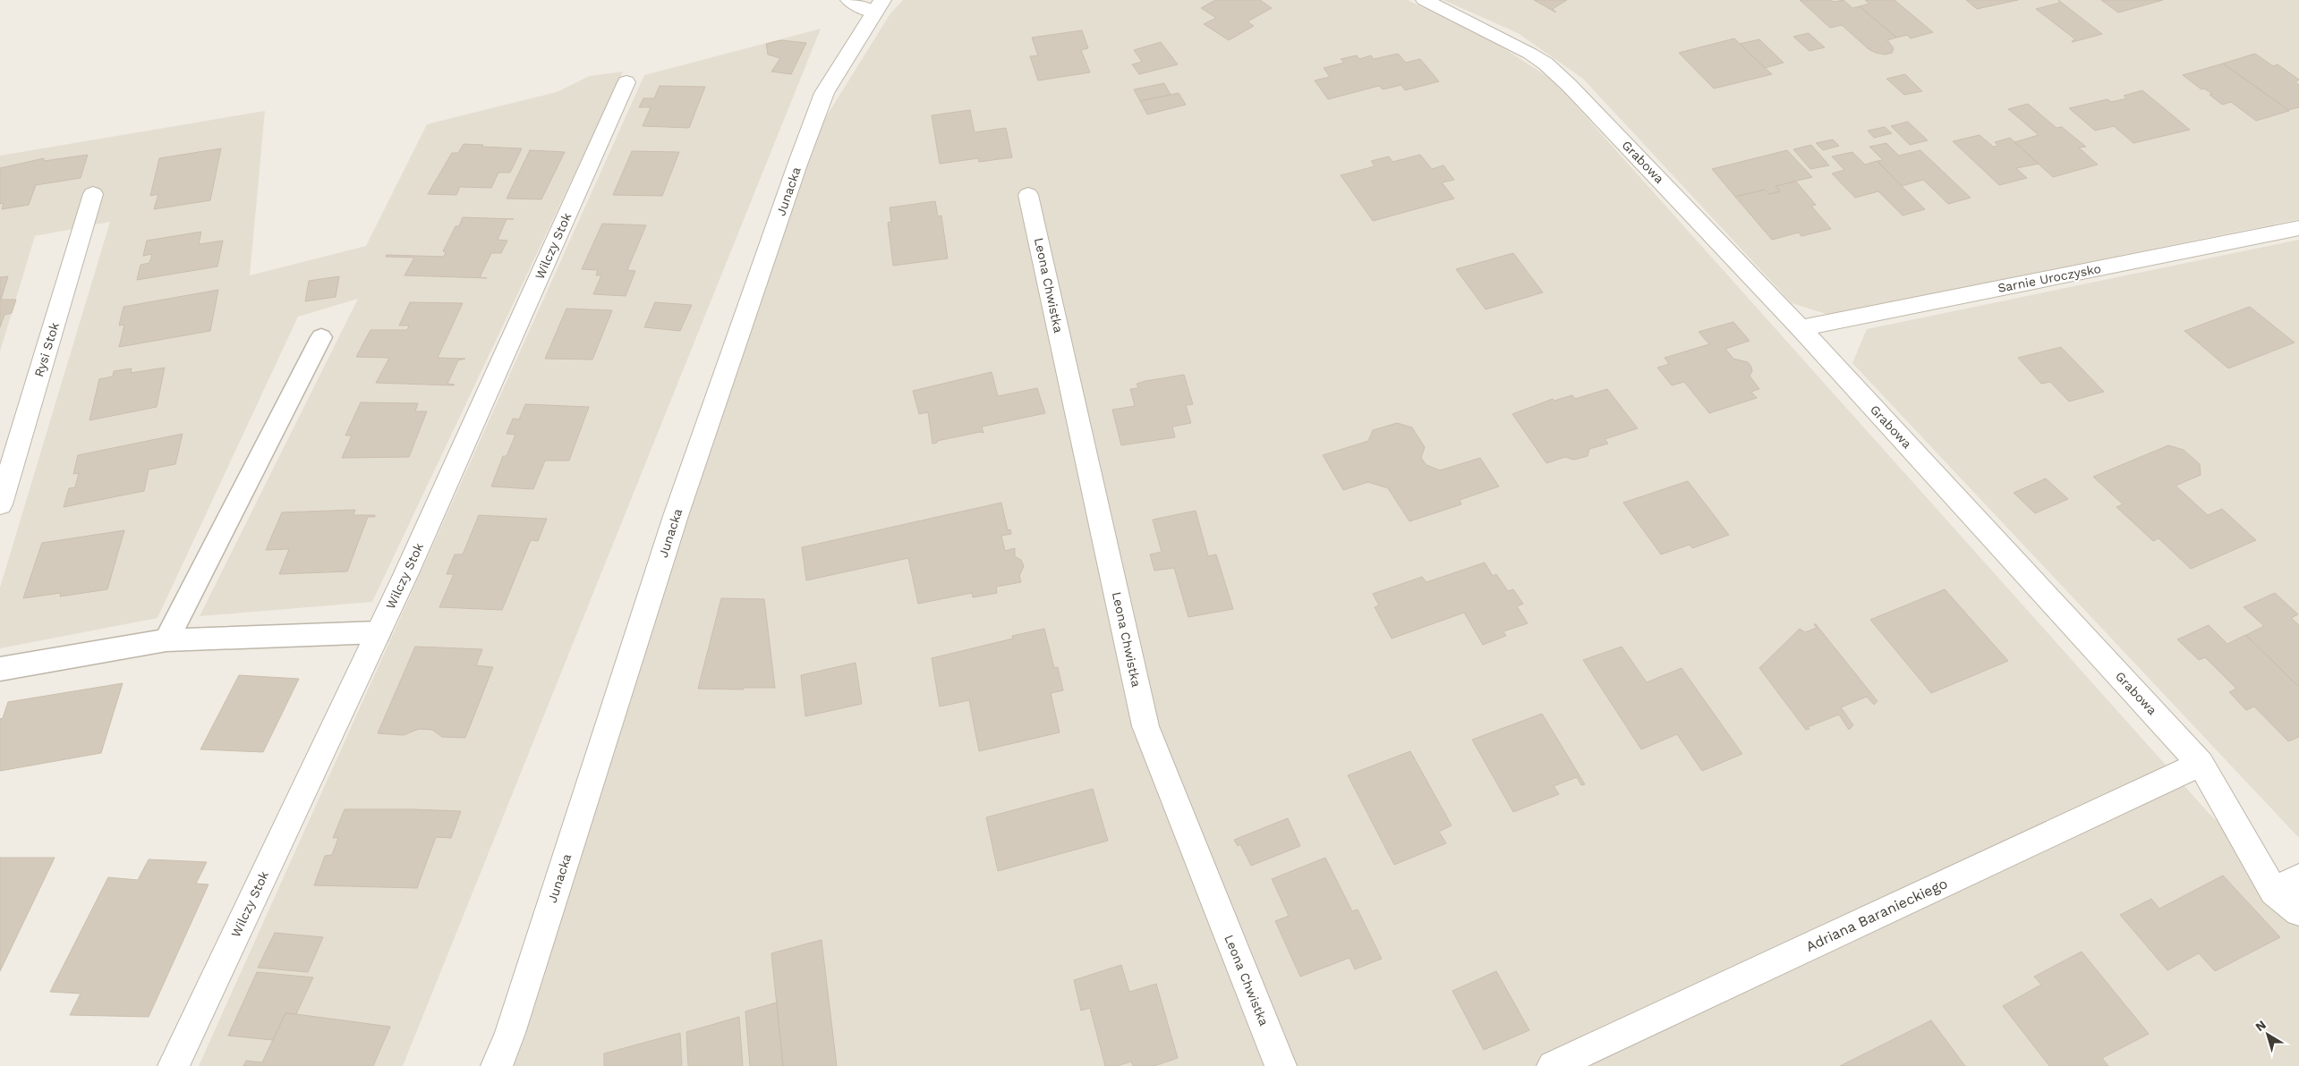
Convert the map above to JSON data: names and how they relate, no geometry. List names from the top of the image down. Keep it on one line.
{"streets":{"street":["Grabowa","Junacka","Wilczy Stok","Sarnie Uroczysko","Leona Chwistka","Rysi Stok","Adriana Baranieckiego"]},"crossings":[["Grabowa","Sarnie Uroczysko"],["Grabowa","Adriana Baranieckiego"]],"north":"top left"}
